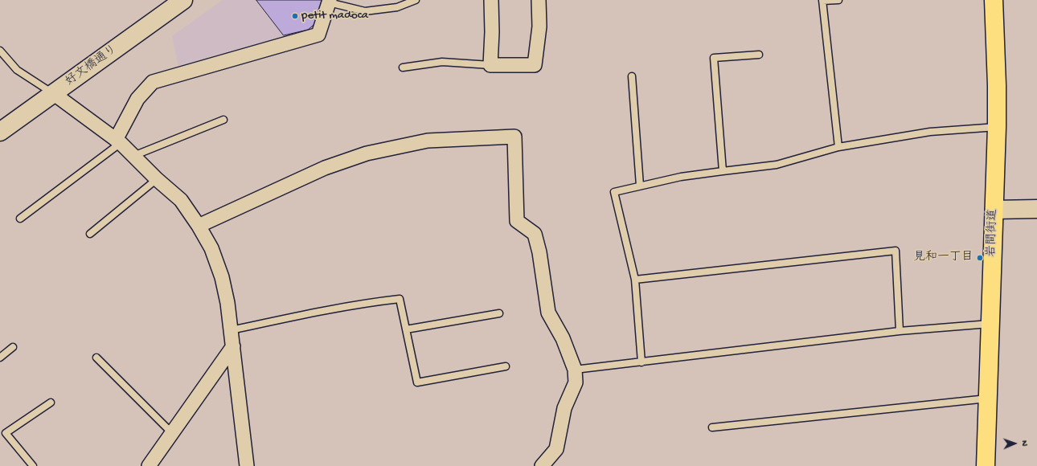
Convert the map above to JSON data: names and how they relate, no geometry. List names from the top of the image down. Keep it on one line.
{"streets":{"main road":["岩間街道"],"street":["好文橋通り"]},"places":["petit madoca","見和一丁目"],"north":"right"}
